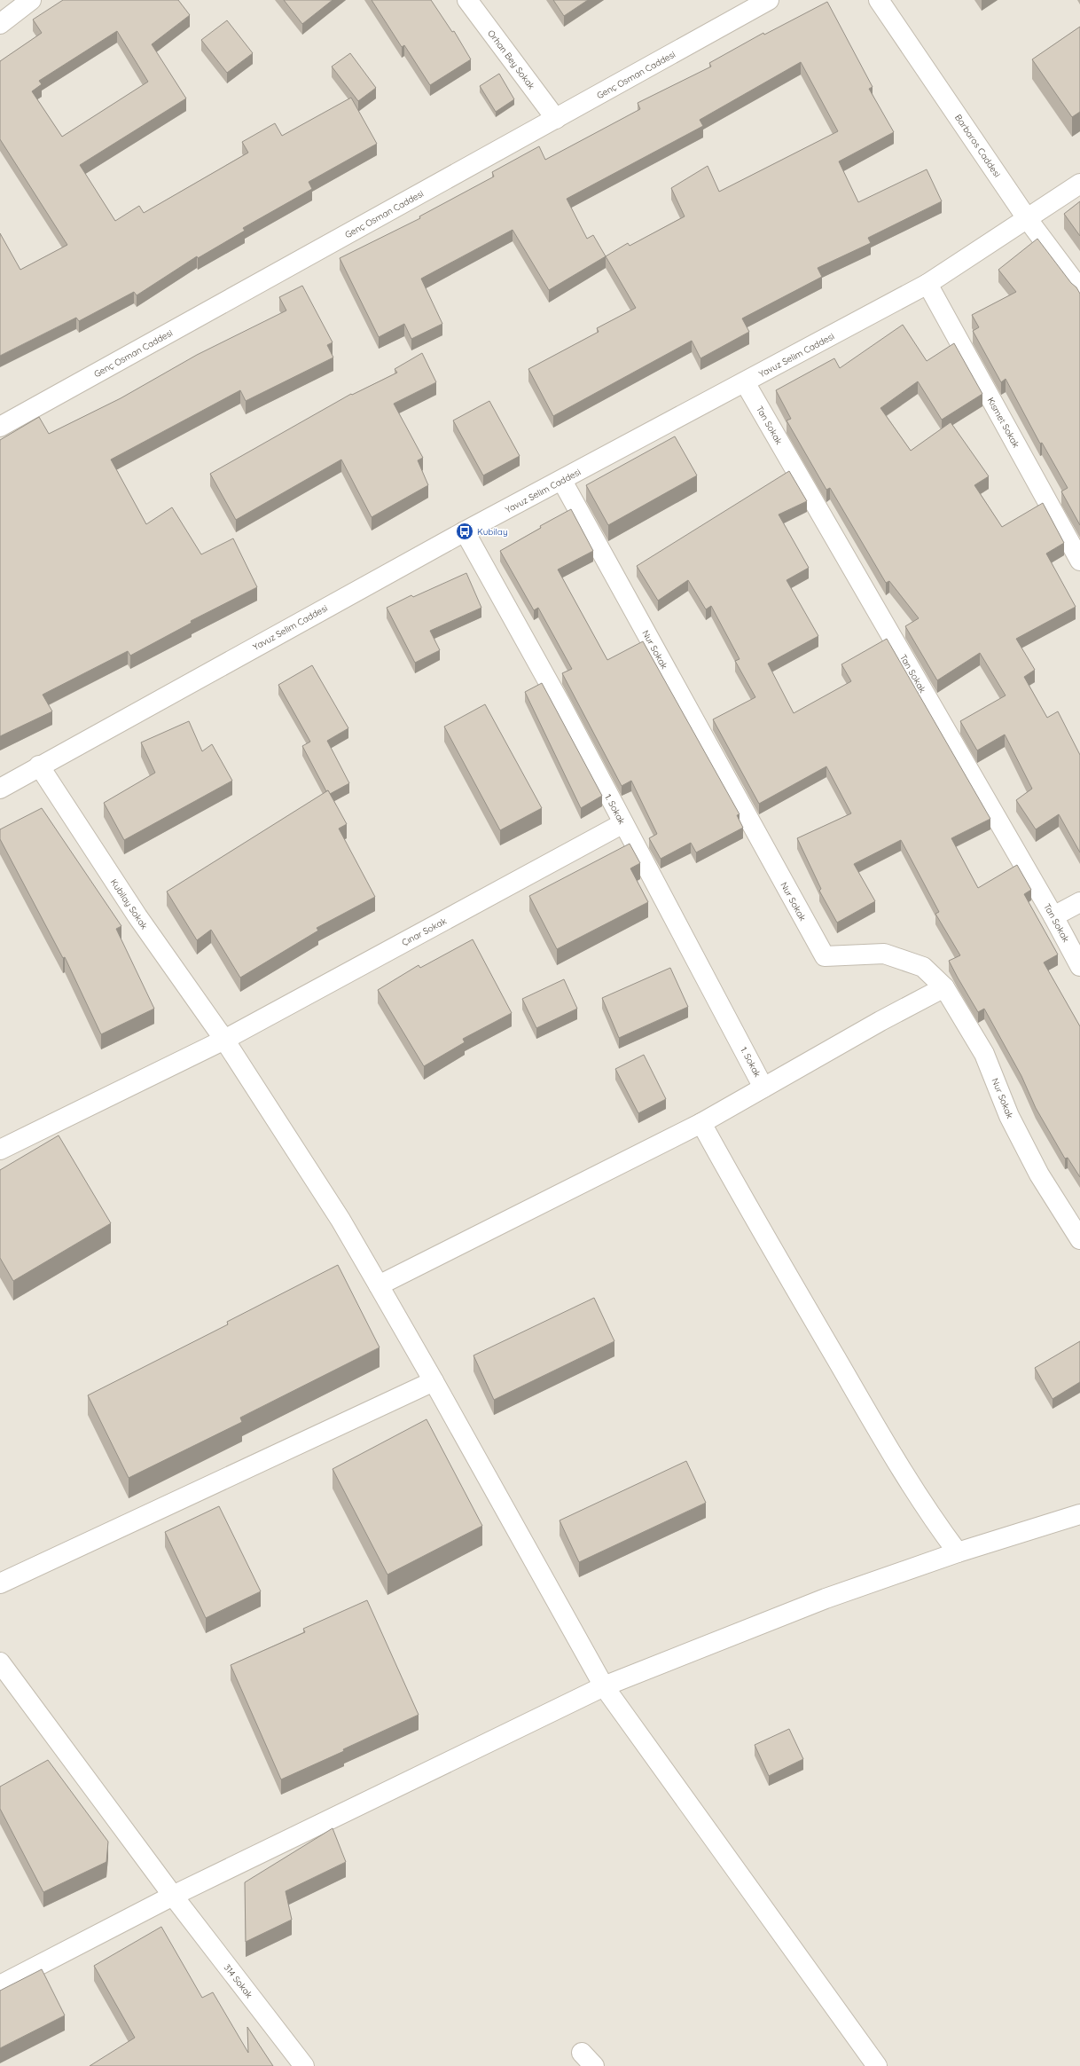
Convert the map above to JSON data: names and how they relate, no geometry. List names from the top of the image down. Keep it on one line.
{"streets":{"street":["Orhan Bey Sokak","Genç Osman Caddesi","Barbaros Caddesi","Yavuz Selim Caddesi","Kısmet Sokak","Tan Sokak","Nur Sokak","1. Sokak","Kubilay Sokak","Çınar Sokak","314 Sokak"]},"crossings":[["Orhan Bey Sokak","Genç Osman Caddesi"],["Barbaros Caddesi","Yavuz Selim Caddesi"],["Yavuz Selim Caddesi","Kısmet Sokak"],["Yavuz Selim Caddesi","Tan Sokak"],["Yavuz Selim Caddesi","Nur Sokak"],["Yavuz Selim Caddesi","1. Sokak"],["Yavuz Selim Caddesi","Kubilay Sokak"],["1. Sokak","Çınar Sokak"],["Kubilay Sokak","Çınar Sokak"]],"places":{"bus stop":["Kubilay"]}}
